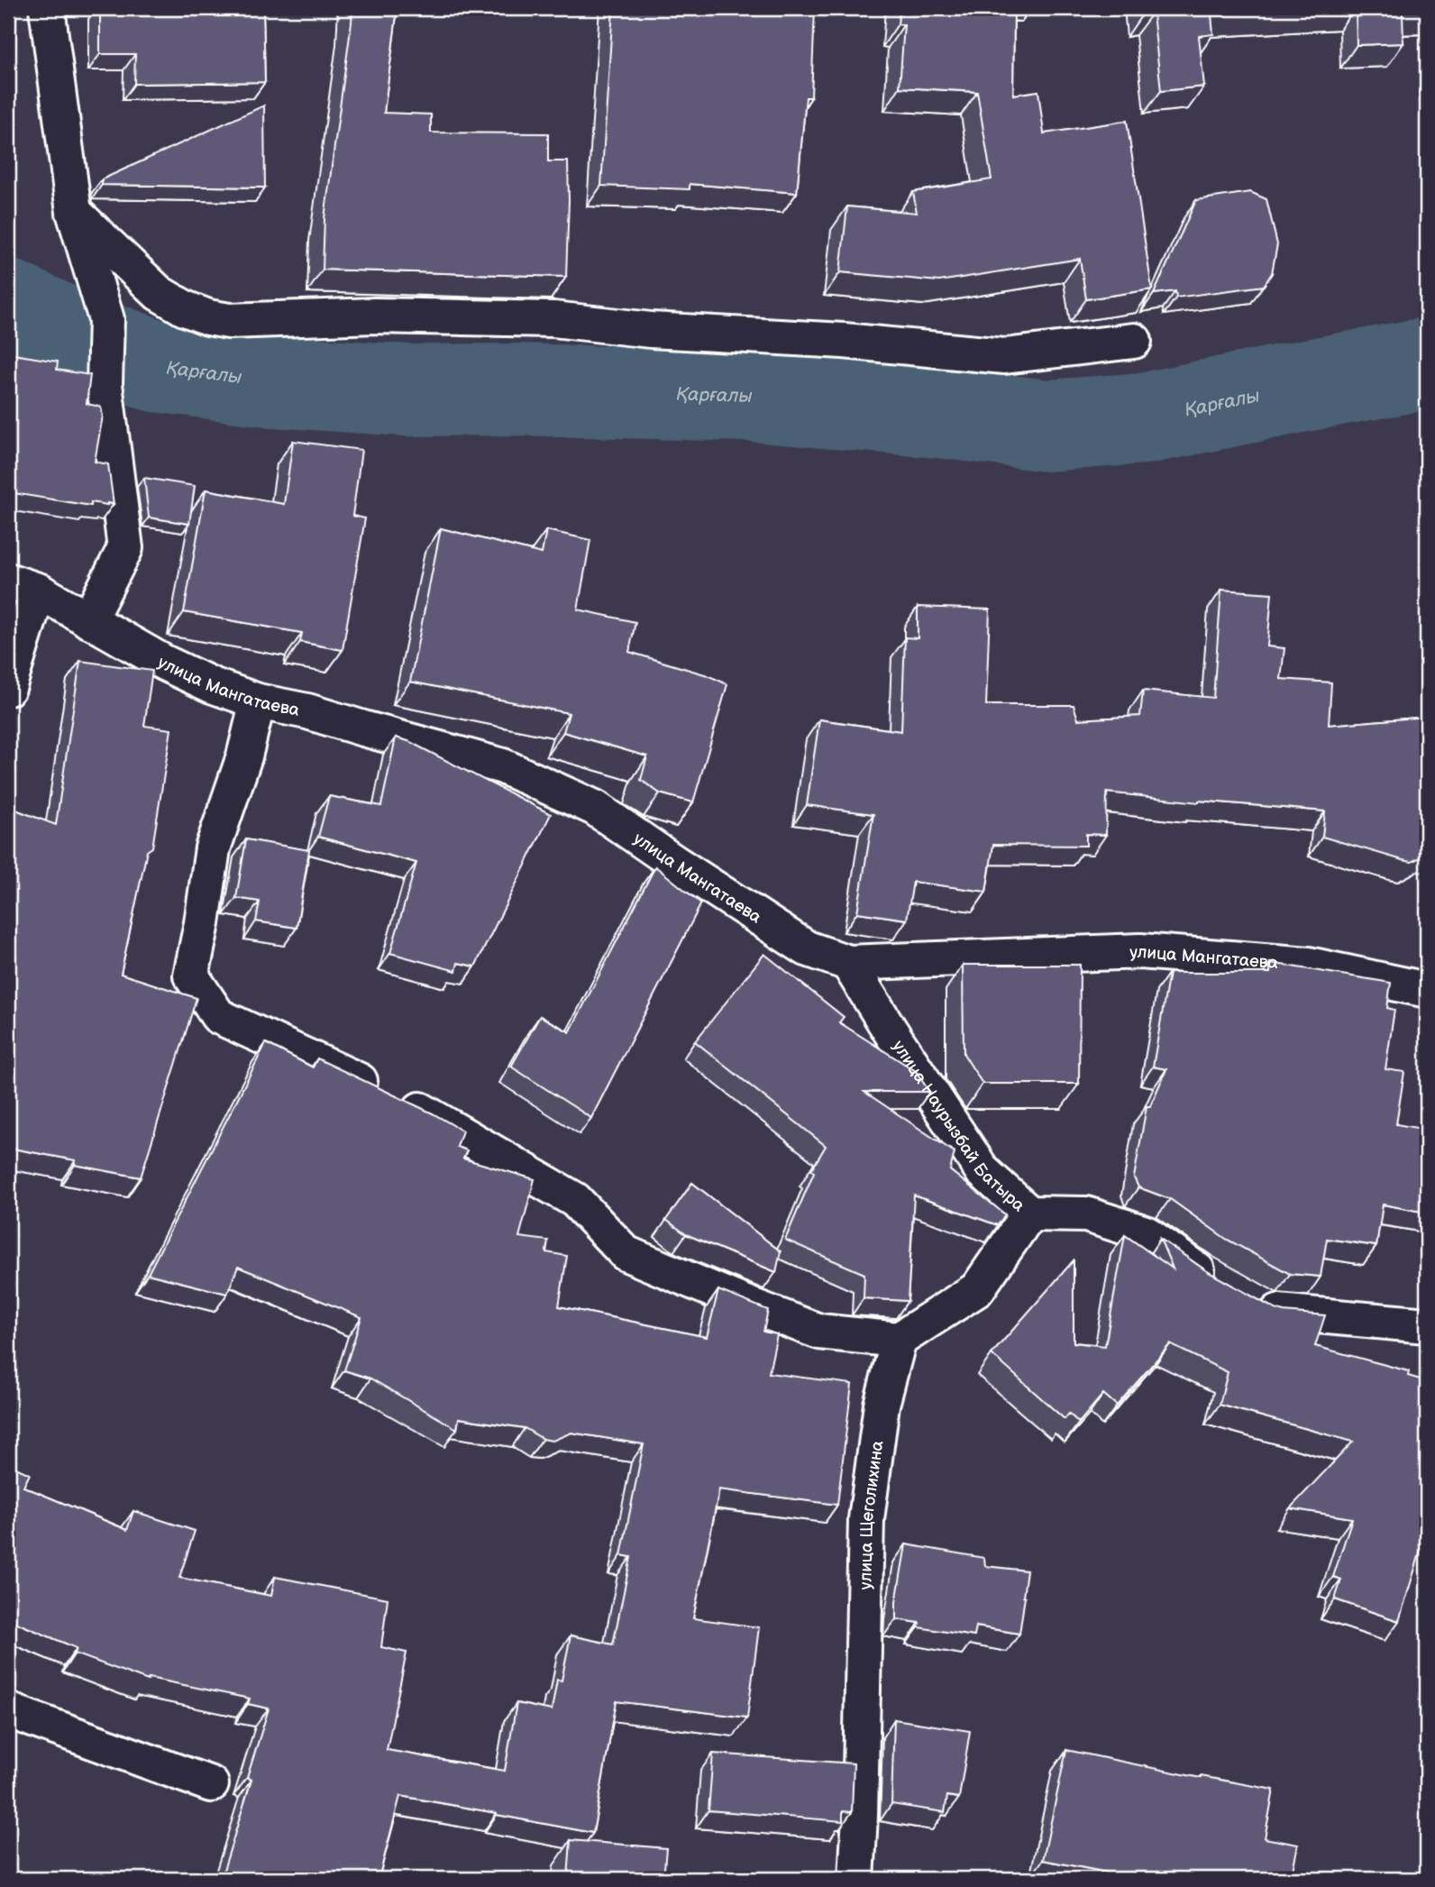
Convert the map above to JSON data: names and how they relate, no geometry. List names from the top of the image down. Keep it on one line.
{"streets":{"street":["улица Мангатаева","улица Наурызбай Батыра","улица Щеголихина"]},"crossings":[["улица Мангатаева","улица Наурызбай Батыра"]],"water":["Қарғалы"]}
